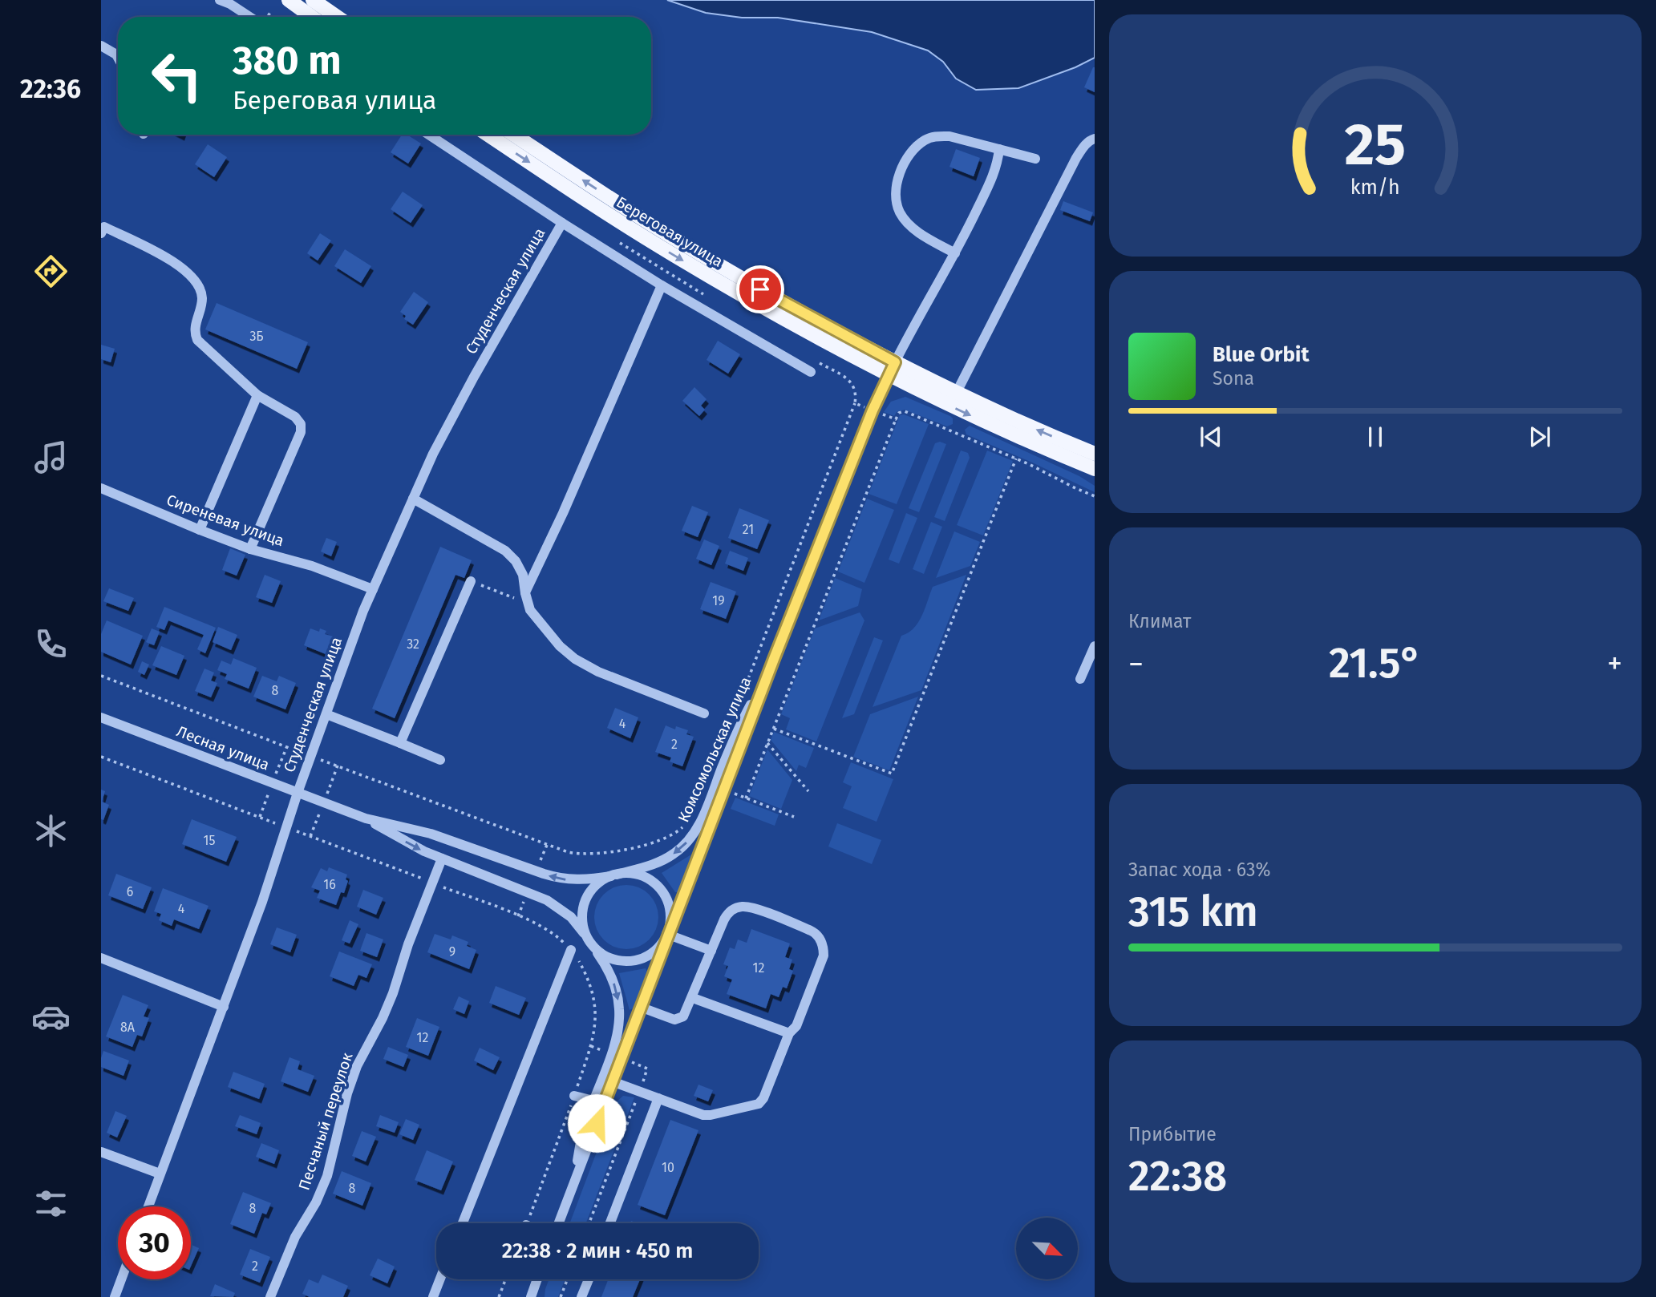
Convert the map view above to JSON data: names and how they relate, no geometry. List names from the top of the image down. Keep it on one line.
{"streets":{"main road":["Береговая улица"],"street":["Студенческая улица","Сиреневая улица","Лесная улица","Комсомольская улица","Песчаный переулок"]},"crossings":[["Береговая улица","Комсомольская улица"],["Студенческая улица","Сиреневая улица"],["Студенческая улица","Лесная улица"],["Лесная улица","Комсомольская улица"],["Лесная улица","Песчаный переулок"]],"house_numbers":["3Б","21","19","32","8","4","2","15","16","6","4","9","12","8А","12","10","8","8","2"],"north":"bottom right","page":{"tabs":"22:36","turn":["380 m","Береговая улица"],"song":["Blue Orbit","Sona"],"tile":["Климат",["Запас хода · 63%","315 km"],["Прибытие","22:38"]],"heat":["−","21.5°","+"],"limit":"30","trip":"22:38 · 2 мин · 450 m","gauge":["25","km/h"]}}
